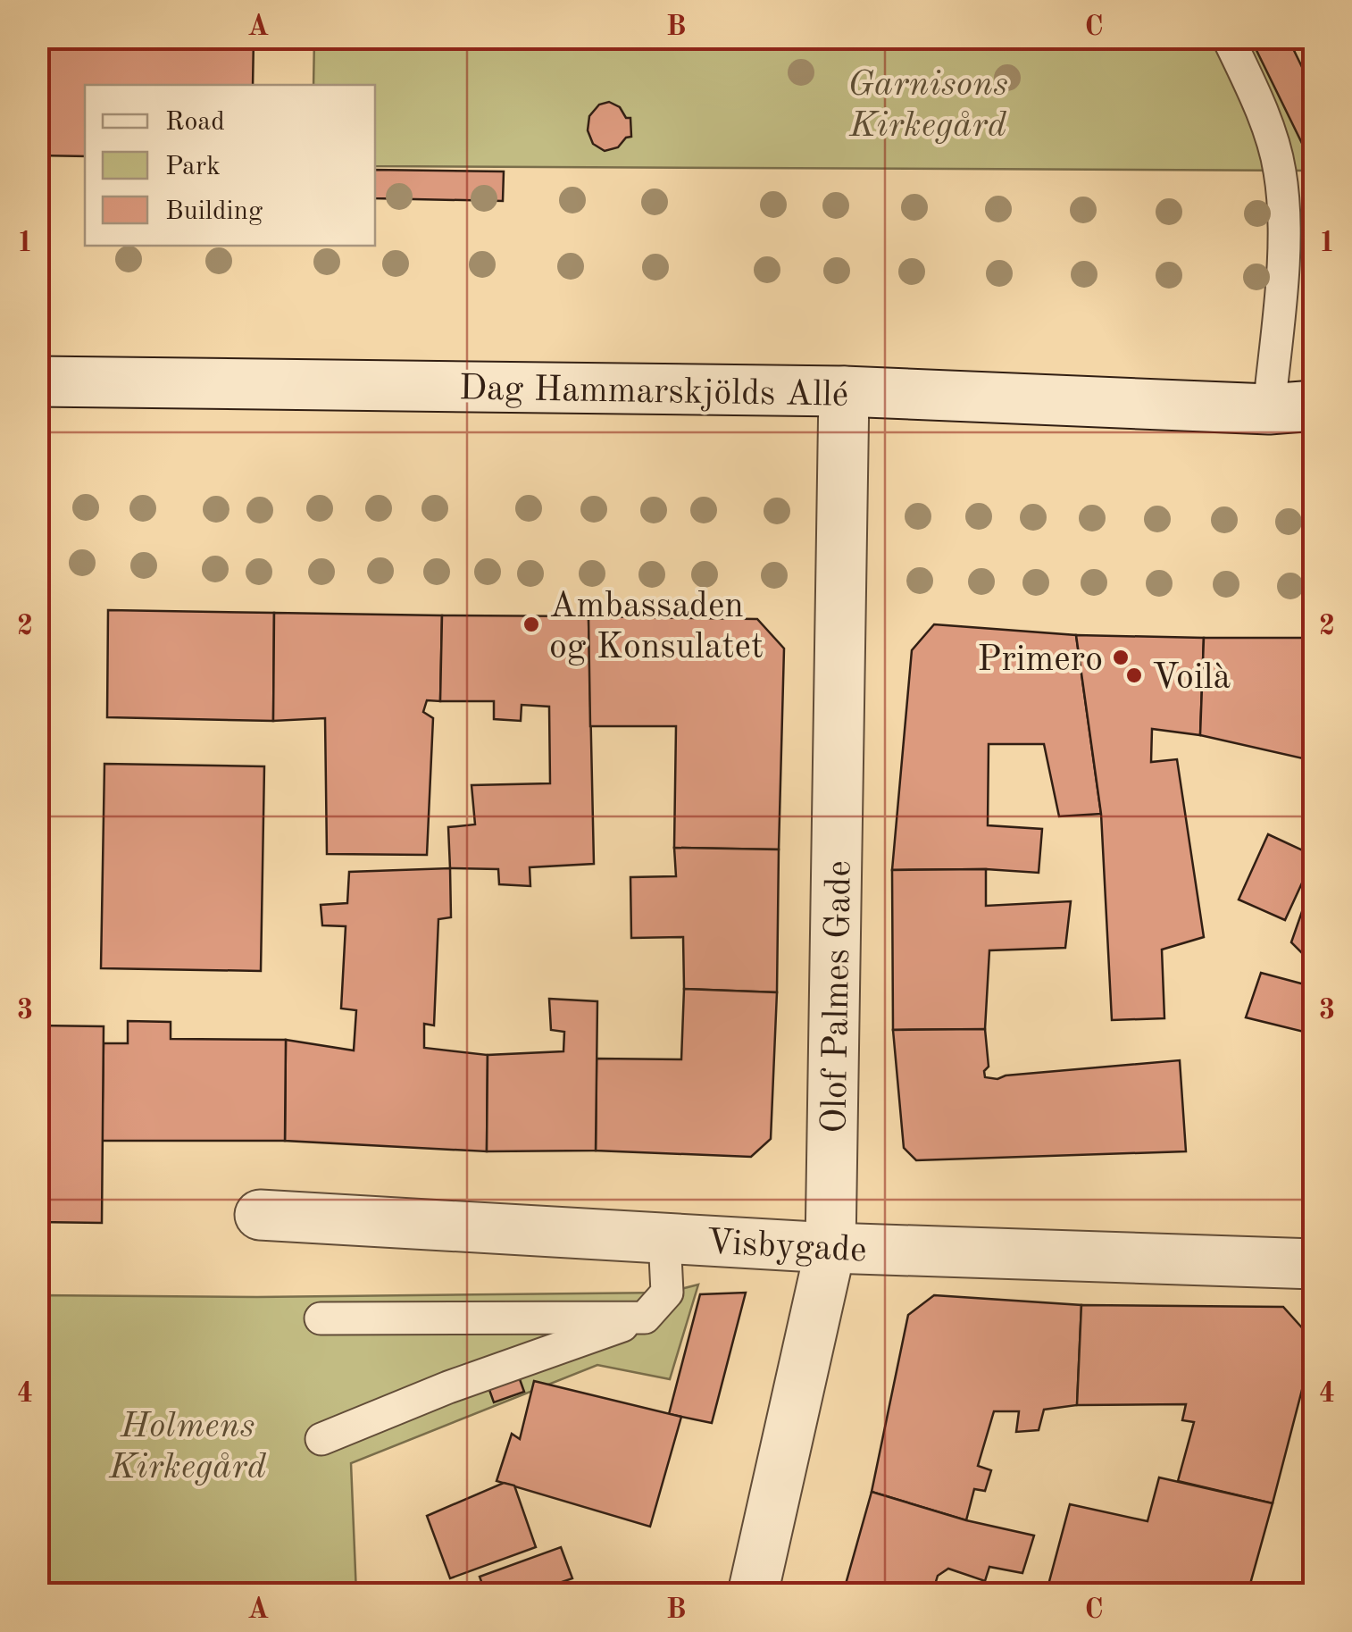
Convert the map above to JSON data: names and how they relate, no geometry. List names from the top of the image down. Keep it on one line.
{"streets":{"street":["Dag Hammarskjölds Allé","Olof Palmes Gade","Visbygade"]},"crossings":[["Dag Hammarskjölds Allé","Olof Palmes Gade"],["Olof Palmes Gade","Visbygade"]],"parks":["Garnisons Kirkegård","Holmens Kirkegård"],"places":["Ambassaden og Konsulatet","Primero","Voilà"],"legend":["Road","Park","Building"],"grid":{"columns":["A","B","C"],"rows":["1","2","3","4"]}}
